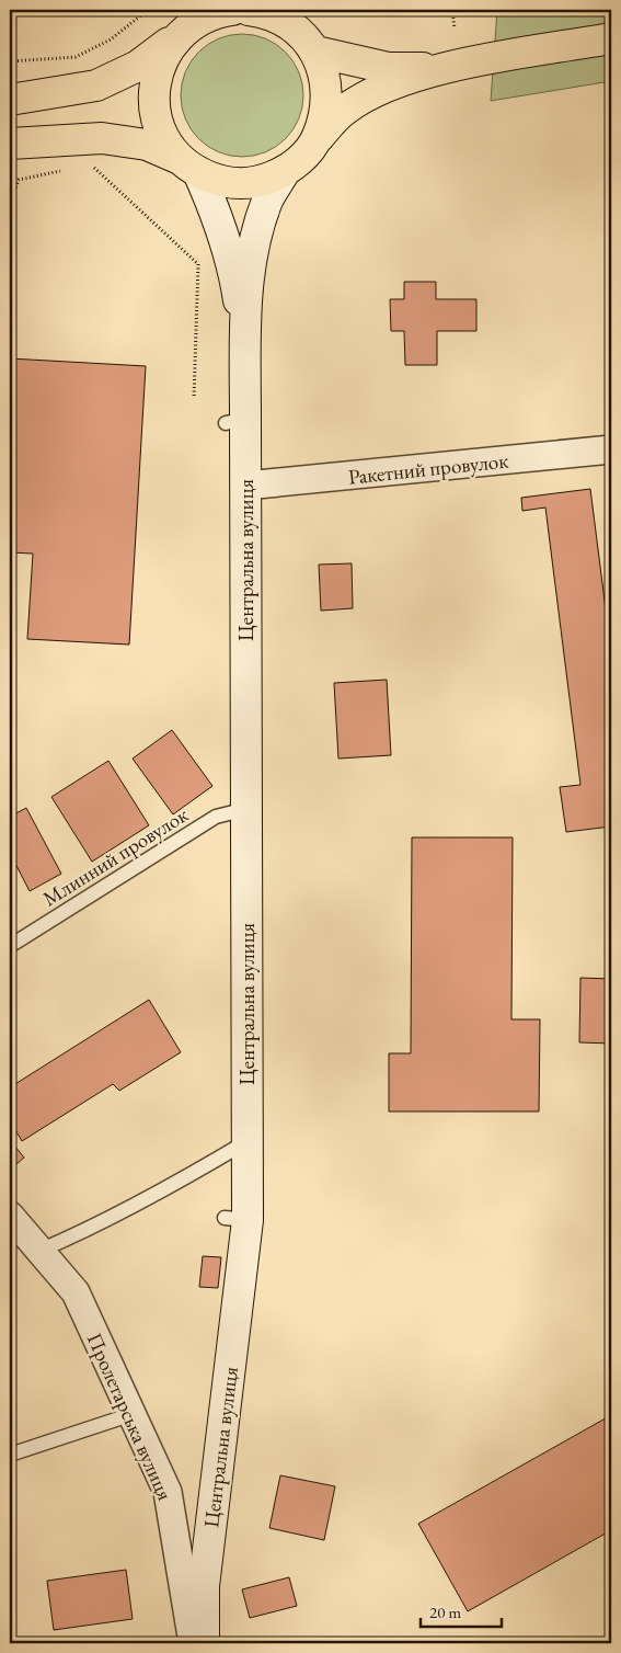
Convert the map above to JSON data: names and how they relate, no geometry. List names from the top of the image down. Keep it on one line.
{"streets":{"street":["Ракетний провулок","Центральна вулиця","Пролетарська вулиця"],"lane":["Млинний провулок"]},"crossings":[["Ракетний провулок","Центральна вулиця"],["Центральна вулиця","Млинний провулок"]],"scale_bar":"20 m"}
